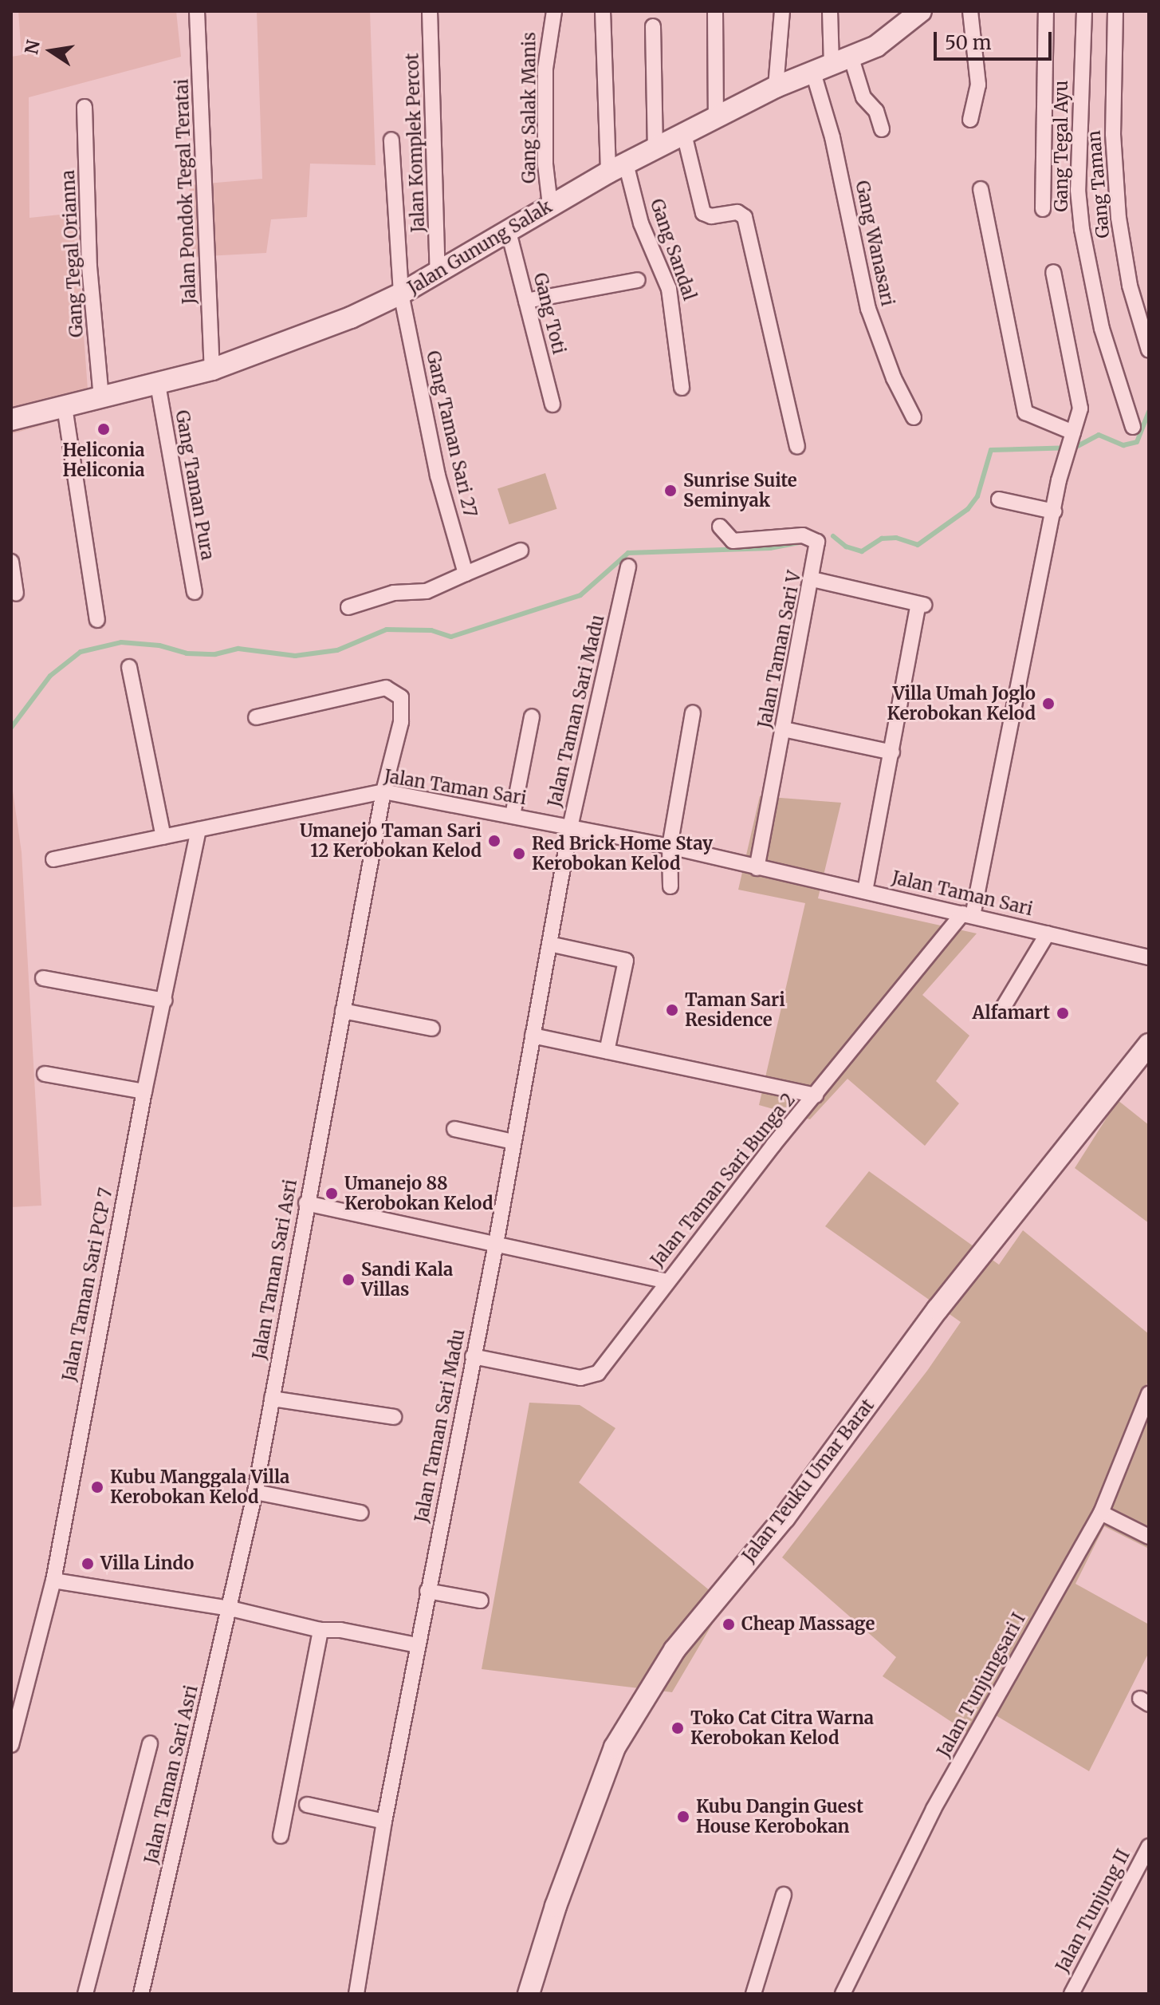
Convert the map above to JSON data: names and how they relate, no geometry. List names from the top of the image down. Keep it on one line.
{"streets":{"main road":["Jalan Gunung Salak","Jalan Teuku Umar Barat"],"street":["Gang Salak Manis","Jalan Komplek Percot","Gang Tegal Ayu","Gang Taman","Jalan Pondok Tegal Teratai","Gang Wanasari","Gang Sandal","Gang Tegal Orianna","Gang Toti","Gang Taman Sari 27","Gang Taman Pura","Jalan Taman Sari V","Jalan Taman Sari Madu","Jalan Taman Sari","Jalan Taman Sari Bunga 2","Jalan Taman Sari Asri","Jalan Taman Sari PCP 7","Jalan Tunjungsari I","Jalan Tunjung II"]},"crossings":[["Gang Salak Manis","Jalan Gunung Salak"],["Jalan Komplek Percot","Jalan Gunung Salak"],["Jalan Pondok Tegal Teratai","Jalan Gunung Salak"],["Gang Wanasari","Jalan Gunung Salak"],["Jalan Gunung Salak","Gang Sandal"],["Jalan Gunung Salak","Gang Tegal Orianna"],["Jalan Gunung Salak","Gang Toti"],["Jalan Gunung Salak","Gang Taman Sari 27"],["Jalan Gunung Salak","Gang Taman Pura"],["Jalan Taman Sari V","Jalan Taman Sari"],["Jalan Taman Sari Madu","Jalan Taman Sari"],["Jalan Taman Sari Madu","Jalan Taman Sari Bunga 2"],["Jalan Taman Sari","Jalan Taman Sari Bunga 2"],["Jalan Taman Sari","Jalan Taman Sari Asri"],["Jalan Taman Sari","Jalan Taman Sari PCP 7"]],"places":["Heliconia Heliconia","Sunrise Suite Seminyak","Villa Umah Joglo Kerobokan Kelod","Umanejo Taman Sari 12 Kerobokan Kelod","Red Brick Home Stay Kerobokan Kelod","Taman Sari Residence","Alfamart","Umanejo 88 Kerobokan Kelod","Sandi Kala Villas","Kubu Manggala Villa Kerobokan Kelod","Villa Lindo","Cheap Massage","Toko Cat Citra Warna Kerobokan Kelod","Kubu Dangin Guest House Kerobokan"],"scale_bar":"50 m","north":"left"}
